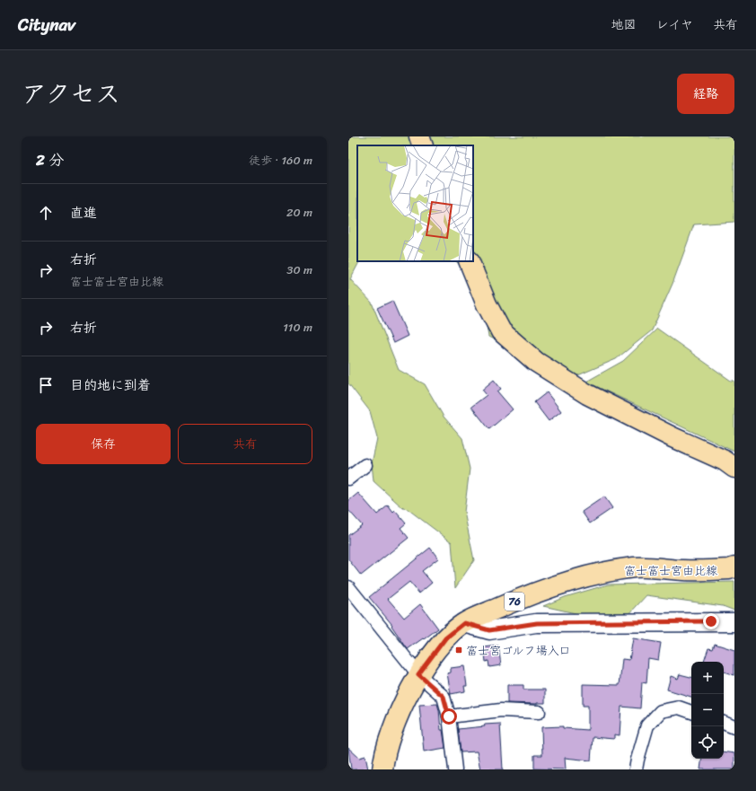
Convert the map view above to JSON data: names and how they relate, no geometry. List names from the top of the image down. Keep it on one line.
{"streets":{"main road":["富士富士宮由比線","76"]},"places":{"transit":["富士宮ゴルフ場入口"]},"page":{"header":"Citynav","nav":["地図","レイヤ","共有"],"title":"アクセス","buttons":["経路",["保存","共有"]],"heading":["2 分","徒歩 · 160 m"],"list":[["直進","20 m"],["右折","富士富士宮由比線","30 m"],["右折","110 m"],"目的地に到着"],"map_buttons":["+","−"]}}
